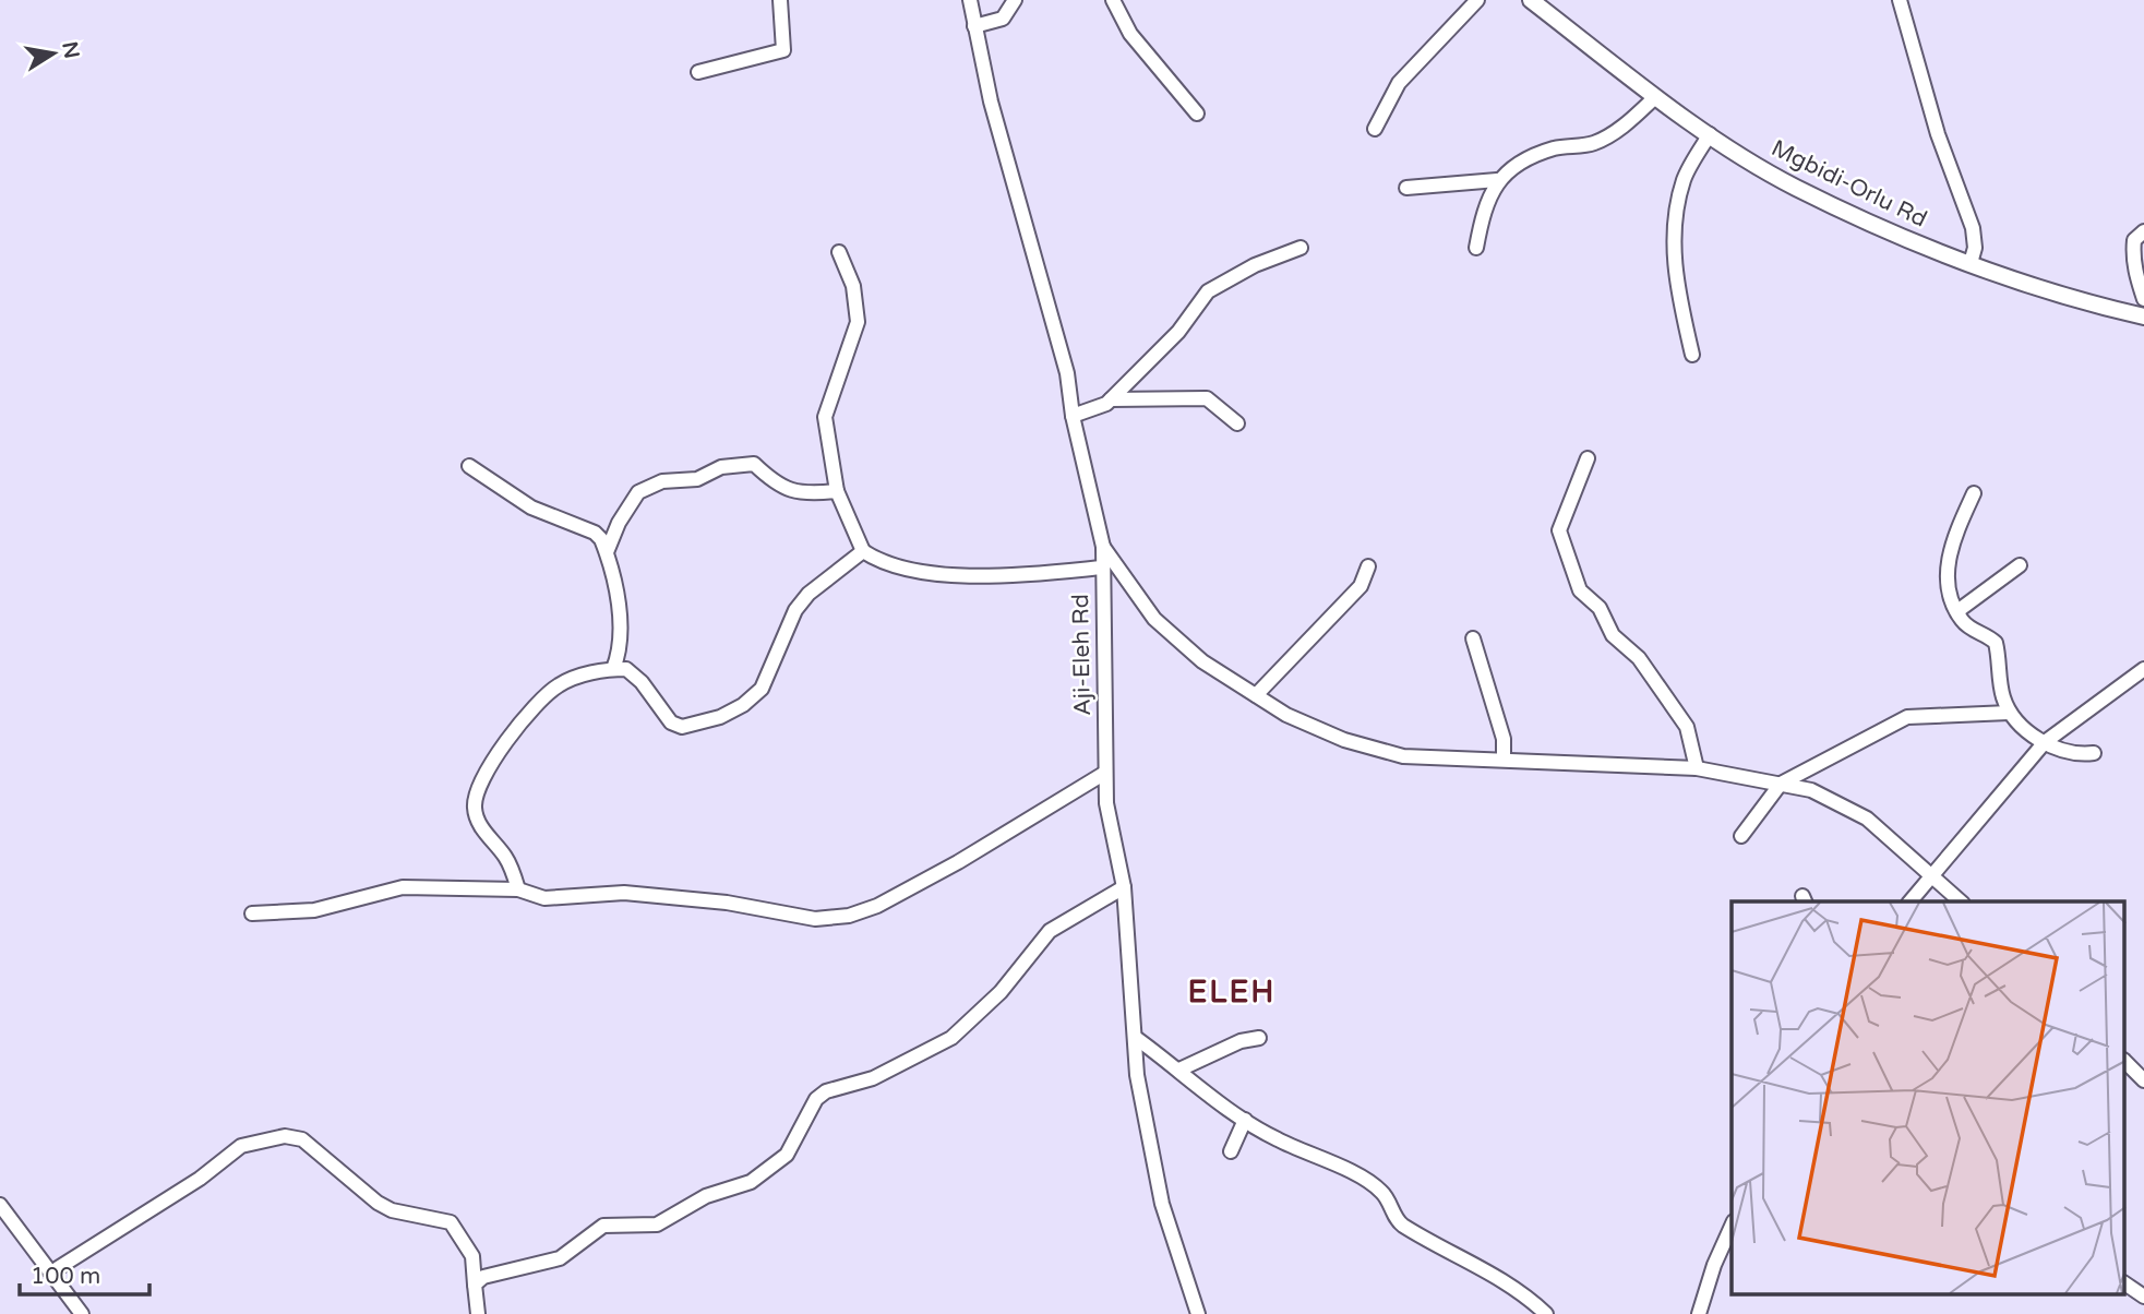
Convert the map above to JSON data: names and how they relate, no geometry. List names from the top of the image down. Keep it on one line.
{"streets":{"main road":["Mgbidi-Orlu Rd"],"street":["Aji-Eleh Rd"]},"districts":["ELEH"],"scale_bar":"100 m","north":"right"}
